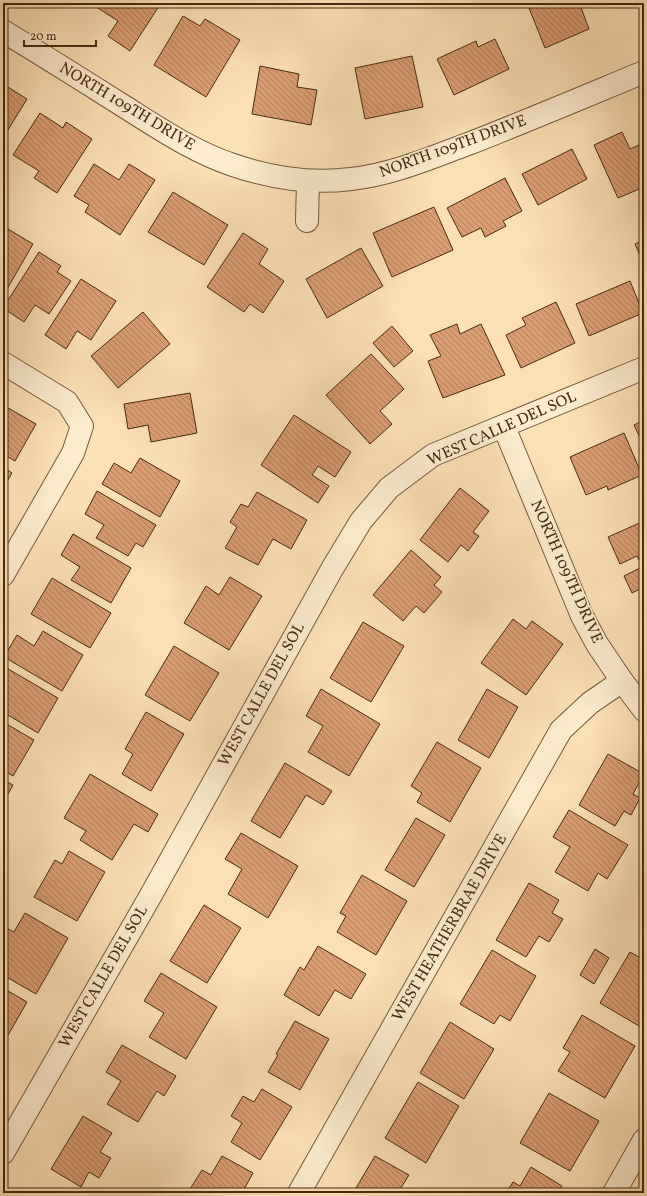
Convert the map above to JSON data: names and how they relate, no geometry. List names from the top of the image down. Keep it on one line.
{"streets":{"street":["NORTH 109TH DRIVE","WEST CALLE DEL SOL","WEST HEATHERBRAE DRIVE"]},"crossings":[["NORTH 109TH DRIVE","WEST CALLE DEL SOL"],["NORTH 109TH DRIVE","WEST HEATHERBRAE DRIVE"]],"scale_bar":"20 m"}
